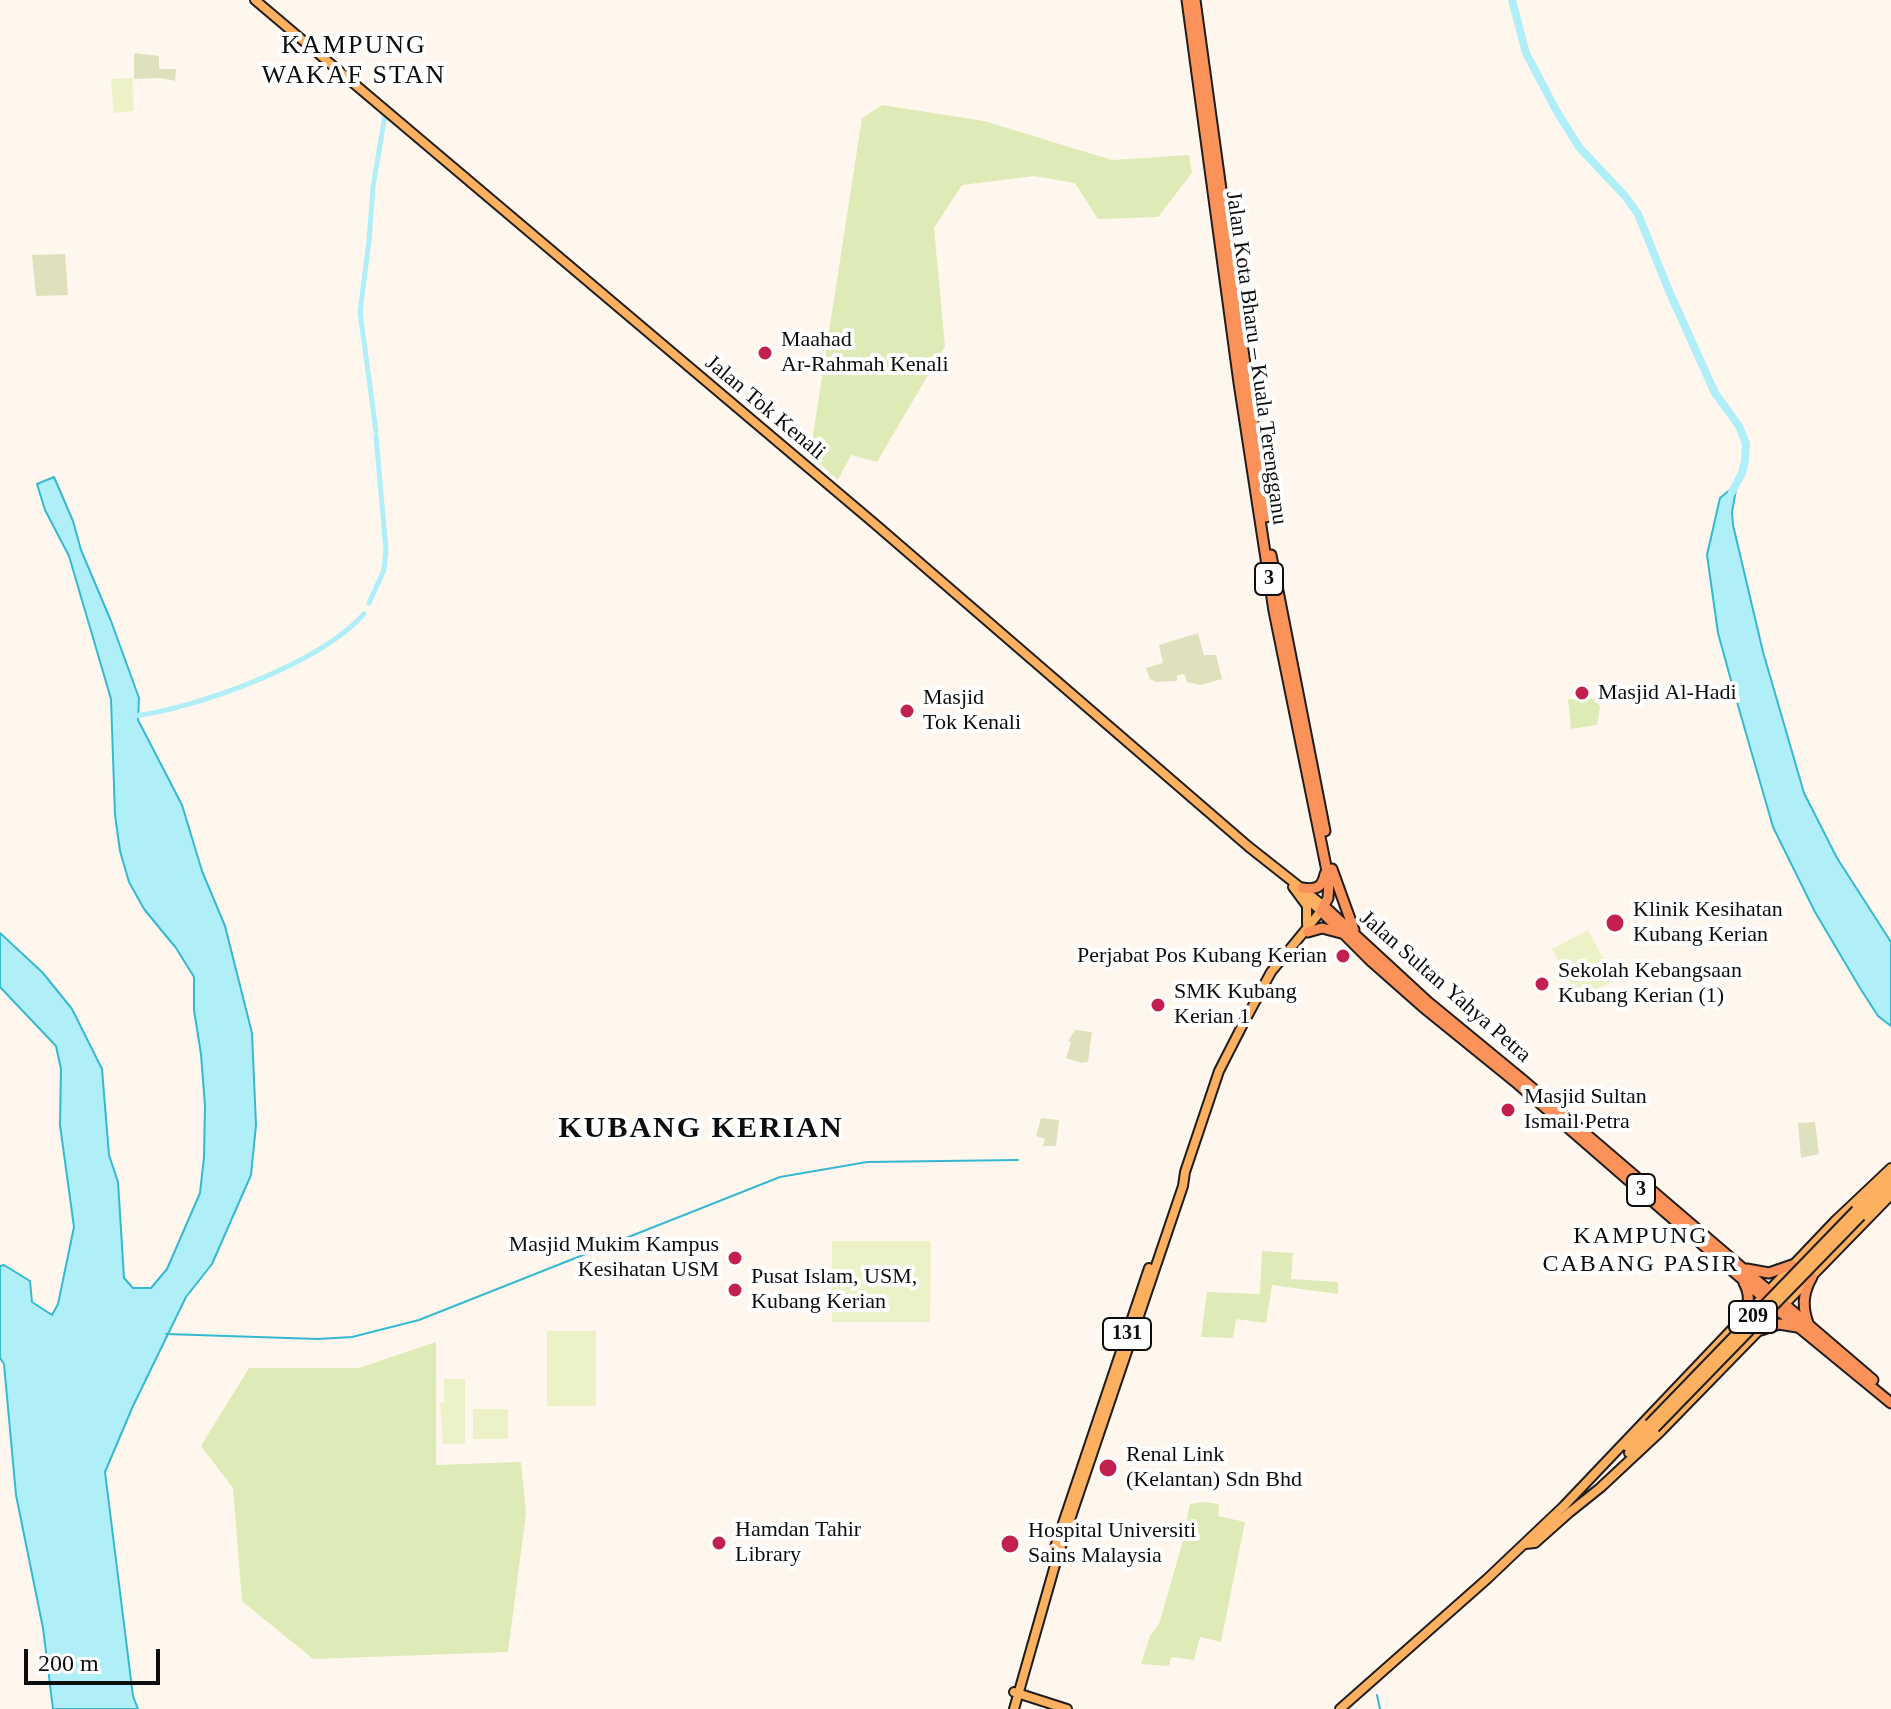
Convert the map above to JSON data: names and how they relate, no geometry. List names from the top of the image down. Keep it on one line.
{"streets":{"highway":["Jalan Kota Bharu – Kuala Terengganu","3","Jalan Sultan Yahya Petra"],"main road":["Jalan Tok Kenali","209","131"]},"crossings":[["Jalan Kota Bharu – Kuala Terengganu","Jalan Sultan Yahya Petra"],["Jalan Kota Bharu – Kuala Terengganu","131"],["Jalan Tok Kenali","Jalan Sultan Yahya Petra"],["Jalan Sultan Yahya Petra","131"]],"districts":["KAMPUNG WAKAF STAN","KUBANG KERIAN","KAMPUNG CABANG PASIR"],"places":["Maahad Ar-Rahmah Kenali","Masjid Al-Hadi","Masjid Tok Kenali","Klinik Kesihatan Kubang Kerian","Perjabat Pos Kubang Kerian","Sekolah Kebangsaan Kubang Kerian (1)","SMK Kubang Kerian 1","Masjid Sultan Ismail Petra","Masjid Mukim Kampus Kesihatan USM","Pusat Islam, USM, Kubang Kerian","Renal Link (Kelantan) Sdn Bhd","Hamdan Tahir Library","Hospital Universiti Sains Malaysia"],"scale_bar":"200 m"}
